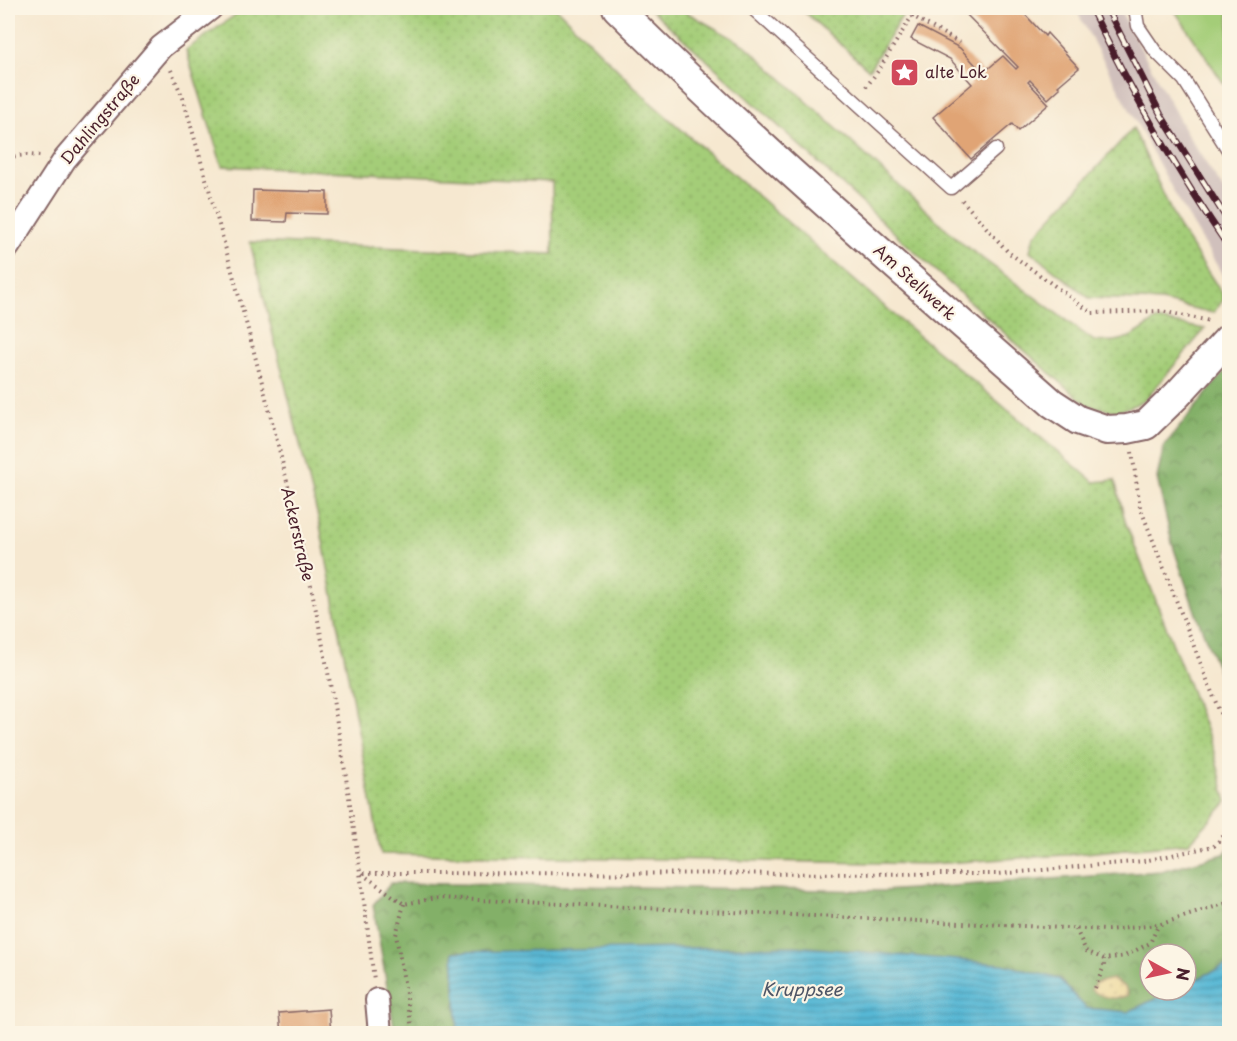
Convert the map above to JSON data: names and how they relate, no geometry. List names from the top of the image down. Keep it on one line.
{"streets":{"street":["Dahlingstraße","Am Stellwerk"],"path":["Ackerstraße"]},"crossings":[["Dahlingstraße","Ackerstraße"]],"water":["Kruppsee"],"places":{"place":["alte Lok"]},"north":"right"}
